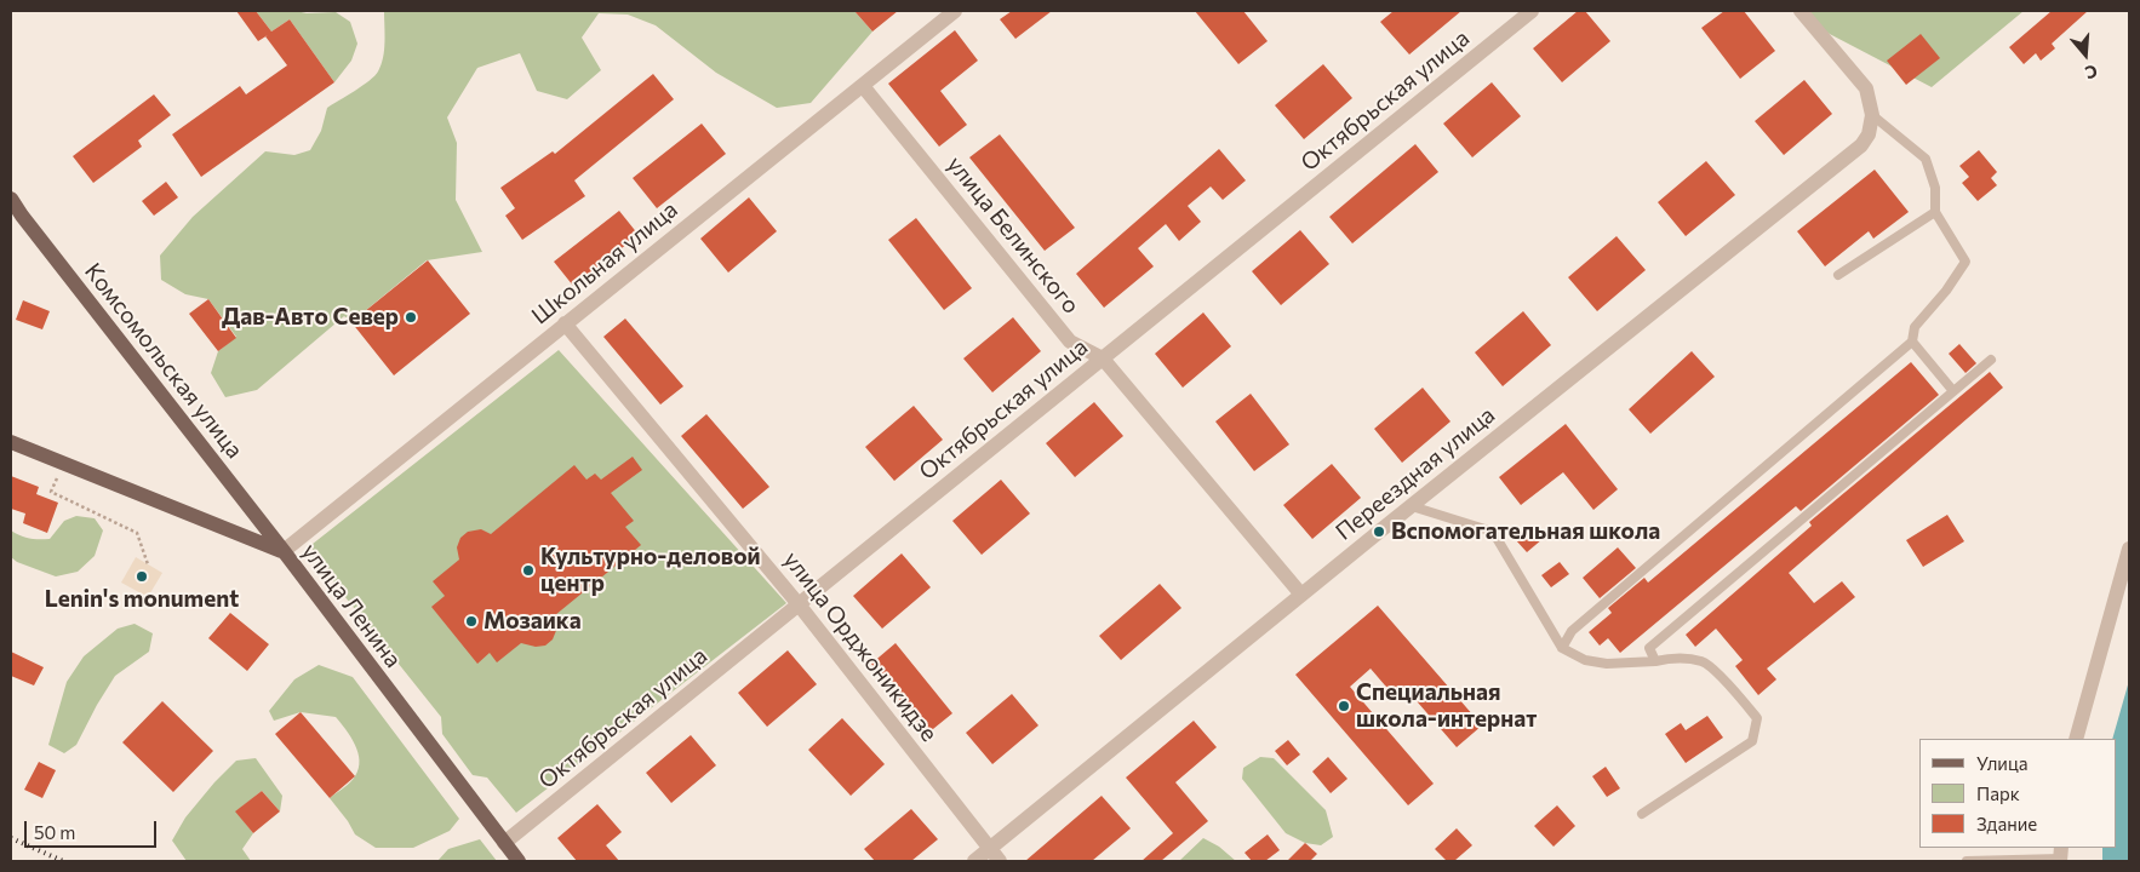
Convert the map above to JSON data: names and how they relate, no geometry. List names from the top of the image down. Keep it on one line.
{"streets":{"main road":["Комсомольская улица","улица Ленина"],"street":["Октябрьская улица","улица Белинского","Школьная улица","Переездная улица","улица Орджоникидзе"]},"crossings":[["Октябрьская улица","улица Белинского"],["Октябрьская улица","улица Ленина"],["Октябрьская улица","улица Орджоникидзе"],["улица Белинского","Школьная улица"],["улица Белинского","Переездная улица"],["Школьная улица","Комсомольская улица"],["Школьная улица","улица Ленина"],["Школьная улица","улица Орджоникидзе"],["Комсомольская улица","улица Ленина"],["Переездная улица","улица Орджоникидзе"]],"places":["Дав-Авто Север","Вспомогательная школа","Культурно-деловой центр","Lenin's monument","Мозаика","Специальная школа-интернат"],"legend":["Улица","Парк","Здание"],"scale_bar":"50 m","north":"bottom"}
